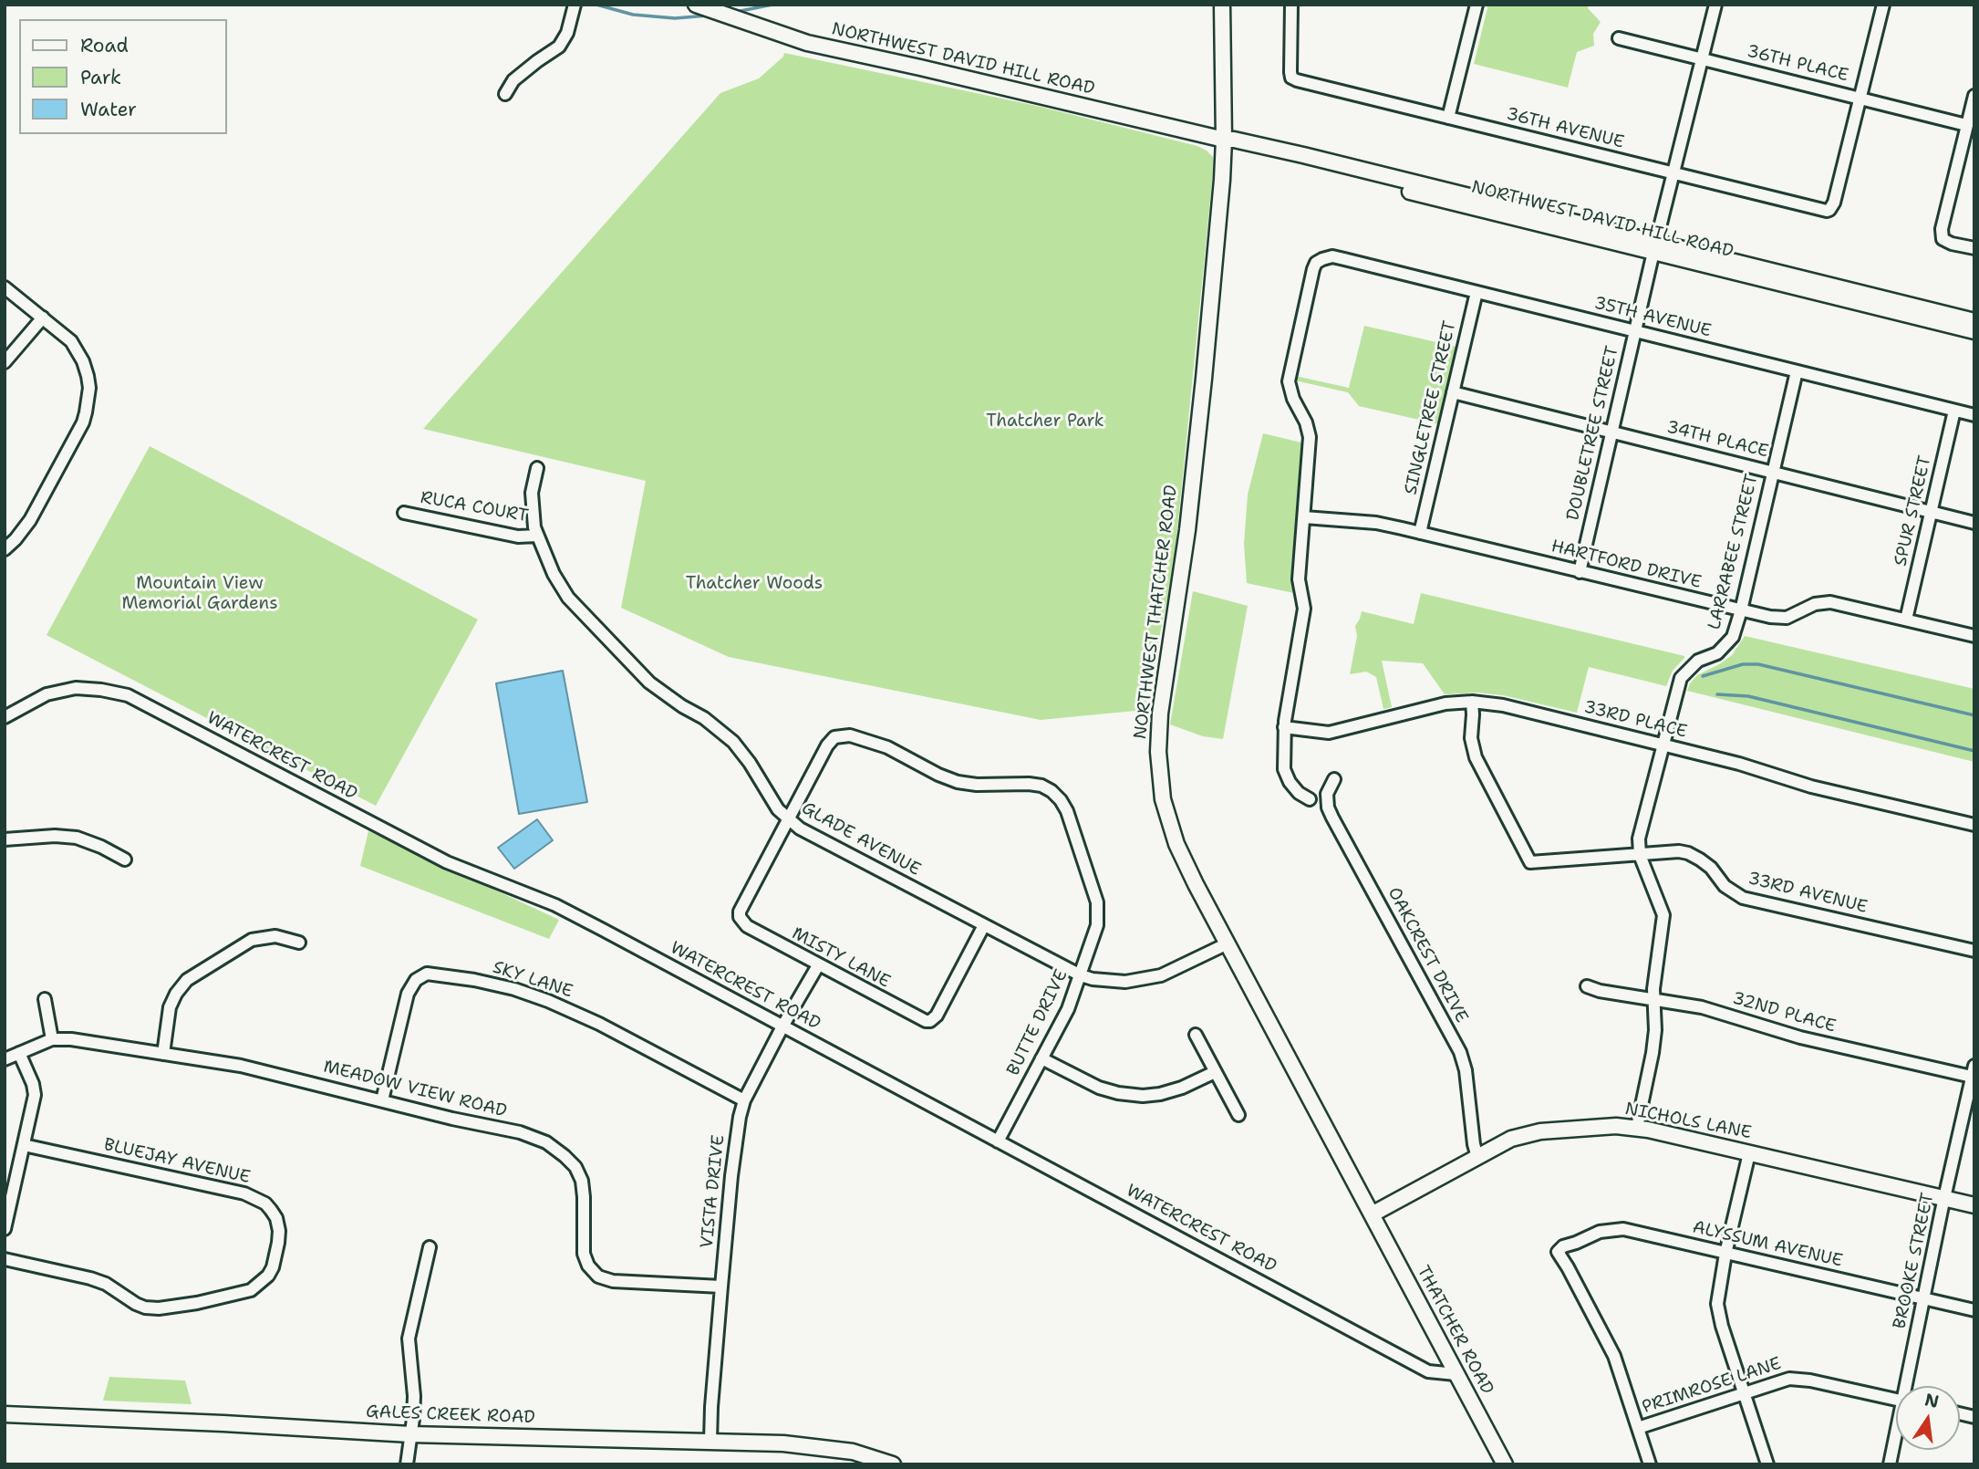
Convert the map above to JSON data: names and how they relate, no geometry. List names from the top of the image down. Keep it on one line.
{"streets":{"street":["NORTHWEST DAVID HILL ROAD","36TH PLACE","36TH AVENUE","35TH AVENUE","SINGLETREE STREET","DOUBLETREE STREET","34TH PLACE","RUCA COURT","SPUR STREET","LARRABEE STREET","HARTFORD DRIVE","NORTHWEST THATCHER ROAD","33RD PLACE","WATERCREST ROAD","GLADE AVENUE","33RD AVENUE","OAKCREST DRIVE","MISTY LANE","SKY LANE","32ND PLACE","BUTTE DRIVE","MEADOW VIEW ROAD","NICHOLS LANE","BLUEJAY AVENUE","VISTA DRIVE","ALYSSUM AVENUE","BROOKE STREET","THATCHER ROAD","PRIMROSE LANE","GALES CREEK ROAD"]},"crossings":[["NORTHWEST DAVID HILL ROAD","DOUBLETREE STREET"],["NORTHWEST DAVID HILL ROAD","NORTHWEST THATCHER ROAD"],["36TH PLACE","36TH AVENUE"],["36TH PLACE","DOUBLETREE STREET"],["36TH AVENUE","DOUBLETREE STREET"],["35TH AVENUE","SINGLETREE STREET"],["35TH AVENUE","DOUBLETREE STREET"],["35TH AVENUE","SPUR STREET"],["35TH AVENUE","LARRABEE STREET"],["35TH AVENUE","HARTFORD DRIVE"],["SINGLETREE STREET","34TH PLACE"],["SINGLETREE STREET","HARTFORD DRIVE"],["DOUBLETREE STREET","34TH PLACE"],["DOUBLETREE STREET","HARTFORD DRIVE"],["34TH PLACE","SPUR STREET"],["34TH PLACE","LARRABEE STREET"],["RUCA COURT","GLADE AVENUE"],["SPUR STREET","HARTFORD DRIVE"],["LARRABEE STREET","HARTFORD DRIVE"],["LARRABEE STREET","33RD PLACE"],["LARRABEE STREET","33RD AVENUE"],["LARRABEE STREET","32ND PLACE"],["LARRABEE STREET","NICHOLS LANE"],["NORTHWEST THATCHER ROAD","GLADE AVENUE"],["NORTHWEST THATCHER ROAD","NICHOLS LANE"],["NORTHWEST THATCHER ROAD","THATCHER ROAD"],["33RD PLACE","33RD AVENUE"],["WATERCREST ROAD","BUTTE DRIVE"],["WATERCREST ROAD","VISTA DRIVE"],["WATERCREST ROAD","THATCHER ROAD"],["GLADE AVENUE","MISTY LANE"],["GLADE AVENUE","BUTTE DRIVE"],["OAKCREST DRIVE","NICHOLS LANE"],["MISTY LANE","BUTTE DRIVE"],["MISTY LANE","VISTA DRIVE"],["SKY LANE","MEADOW VIEW ROAD"],["SKY LANE","VISTA DRIVE"],["32ND PLACE","BROOKE STREET"],["MEADOW VIEW ROAD","VISTA DRIVE"],["NICHOLS LANE","BROOKE STREET"],["NICHOLS LANE","THATCHER ROAD"],["VISTA DRIVE","GALES CREEK ROAD"],["ALYSSUM AVENUE","BROOKE STREET"],["ALYSSUM AVENUE","PRIMROSE LANE"]],"parks":["Thatcher Park","Mountain View Memorial Gardens","Thatcher Woods"],"legend":["Road","Park","Water"],"north":"top"}
